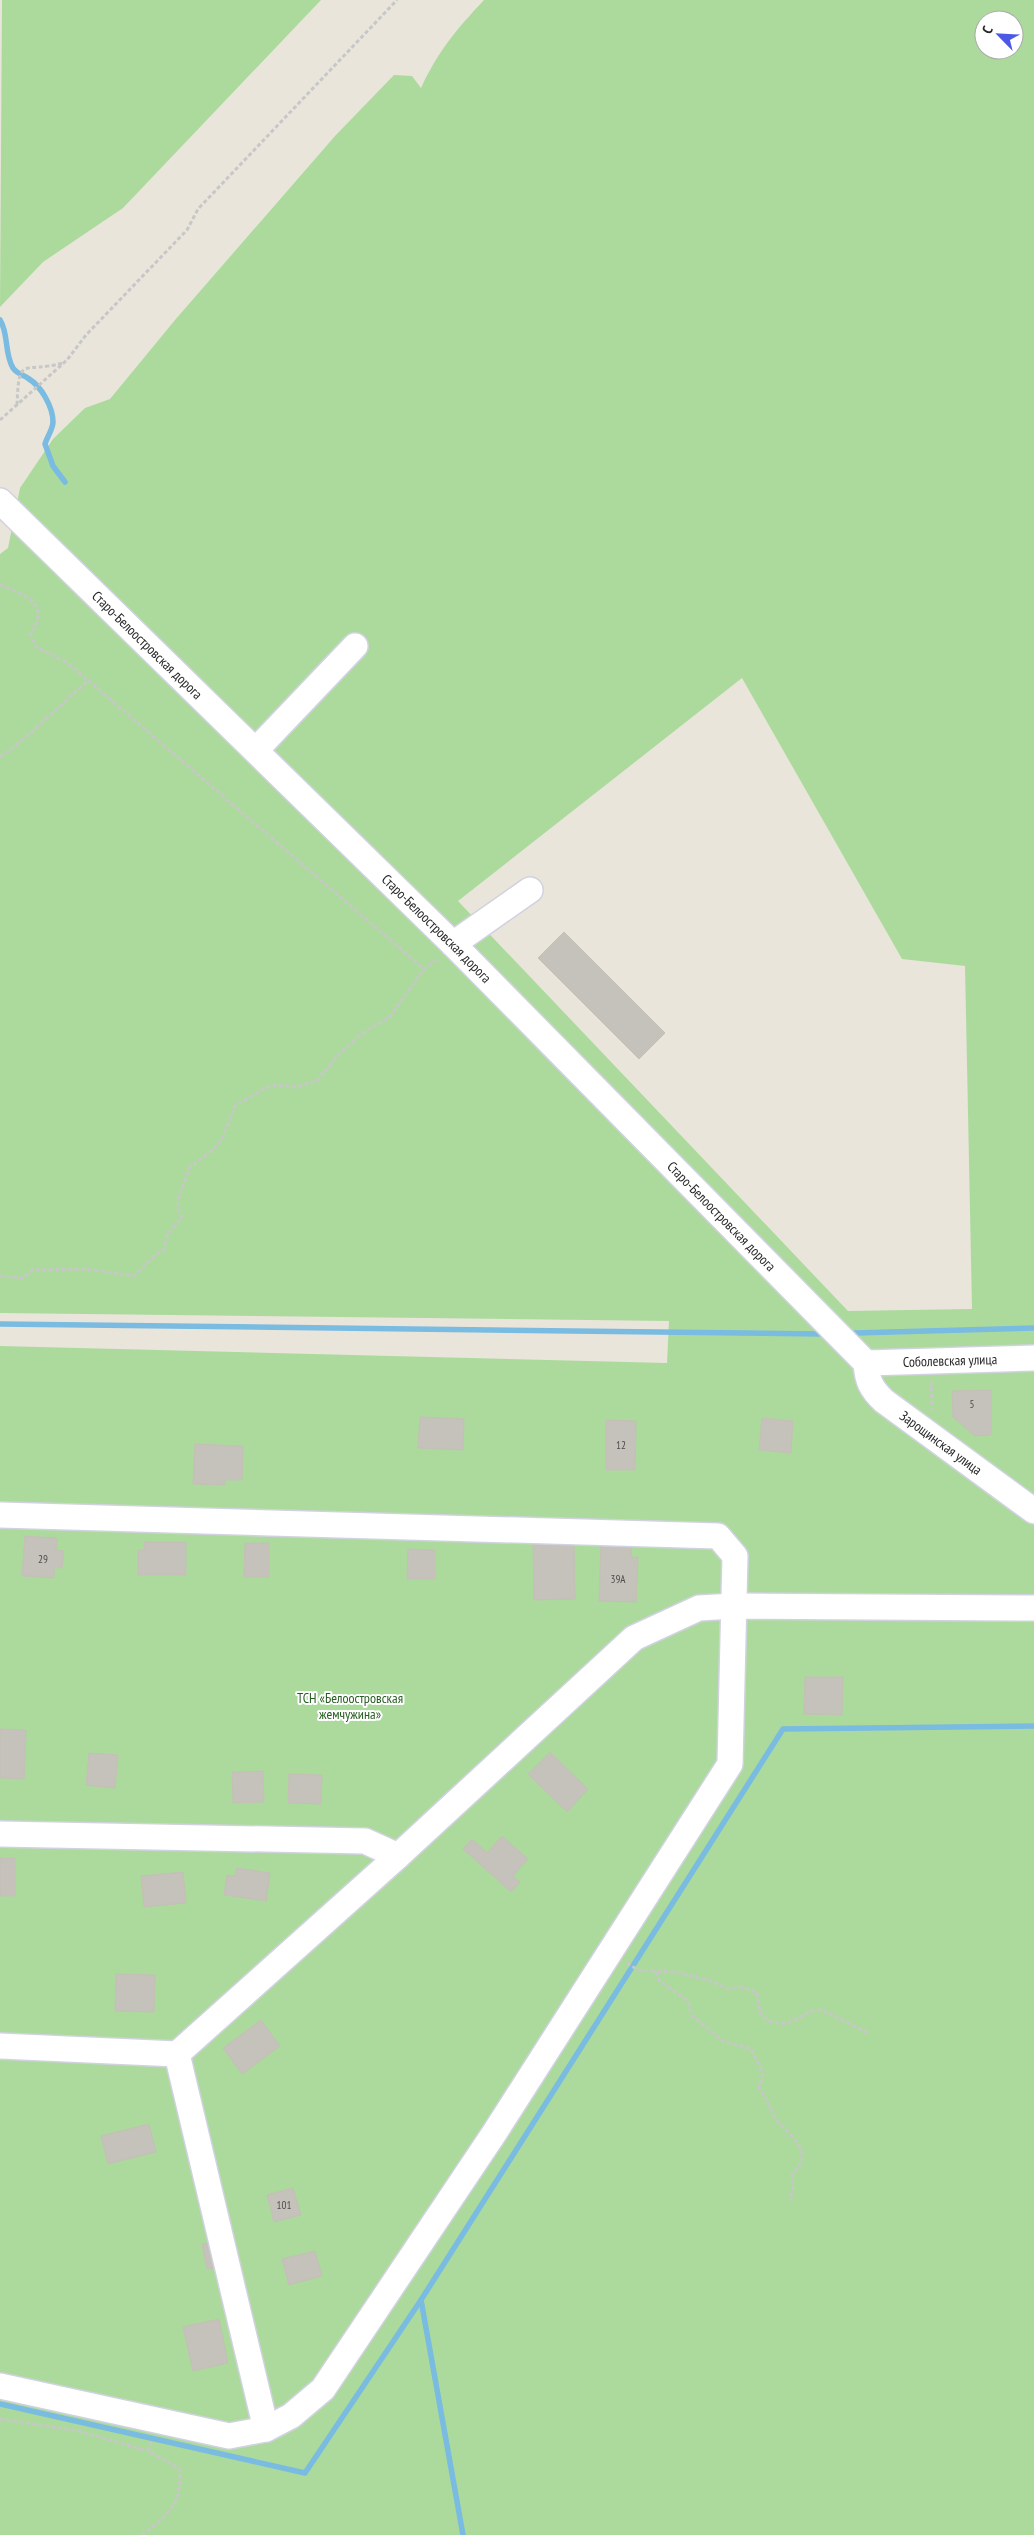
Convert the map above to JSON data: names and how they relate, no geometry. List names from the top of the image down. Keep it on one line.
{"streets":{"street":["Старо-Белоостровская дорога","Соболевская улица","Зарощинская улица"]},"crossings":[["Старо-Белоостровская дорога","Соболевская улица"],["Старо-Белоостровская дорога","Зарощинская улица"],["Соболевская улица","Зарощинская улица"]],"parks":["ТСН «Белоостровская жемчужина»"],"house_numbers":["5","12","29","39А","101"],"north":"top left"}
